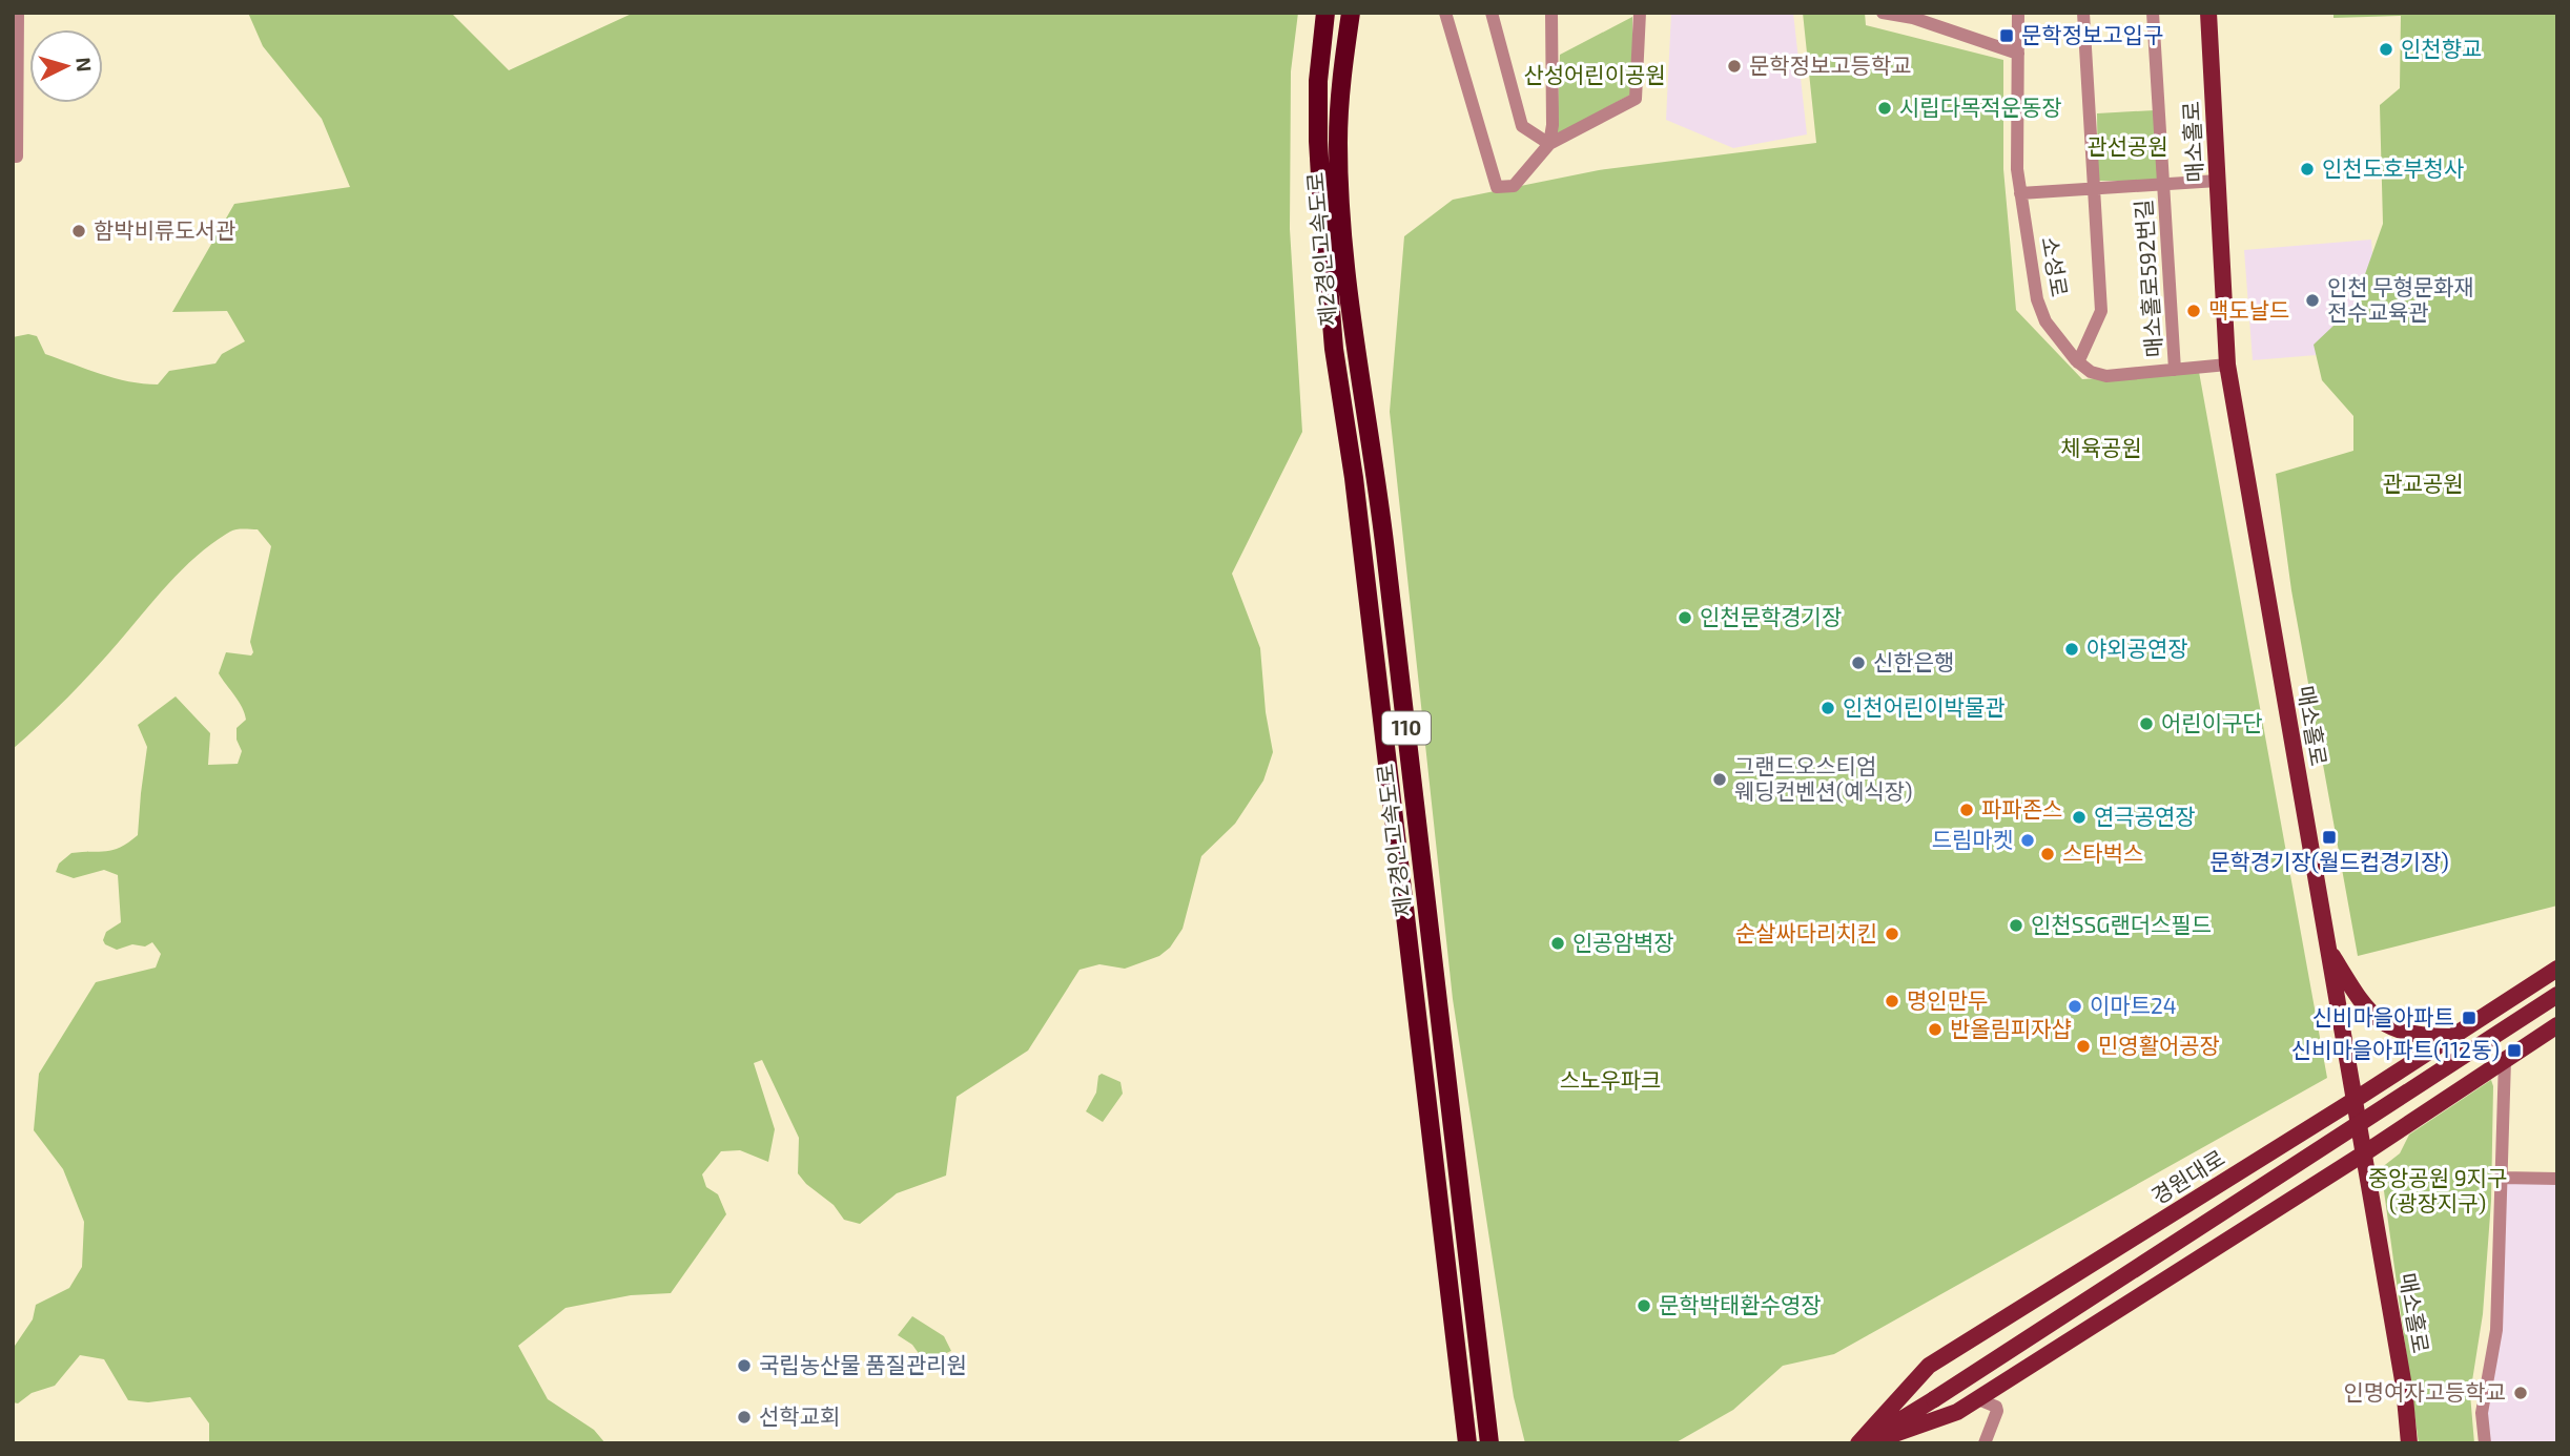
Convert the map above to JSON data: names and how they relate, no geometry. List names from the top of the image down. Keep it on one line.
{"streets":{"highway":["제2경인고속도로","110"],"main road":["매소홀로","경원대로"],"street":["소성로","매소홀로592번길"]},"crossings":[["매소홀로","소성로"],["매소홀로","매소홀로592번길"],["매소홀로","경원대로"],["소성로","매소홀로592번길"]],"parks":["산성어린이공원","관선공원","체육공원","관교공원","스노우파크","중앙공원 9지구 (광장지구)"],"places":{"transit":["문학정보고입구","문학경기장(월드컵경기장)","신비마을아파트","신비마을아파트(112동)"],"other":["인천향교","문학정보고등학교","시립다목적운동장","인천도호부청사","함박비류도서관","인천 무형문화재 전수교육관","맥도날드","인천문학경기장","야외공연장","신한은행","인천어린이박물관","어린이구단","그랜드오스티엄 웨딩컨벤션(예식장)","파파존스","연극공연장","드림마켓","스타벅스","인천SSG랜더스필드","순살싸다리치킨","인공암벽장","명인만두","이마트24","반올림피자샵","민영활어공장","문학박태환수영장","국립농산물 품질관리원","인명여자고등학교","선학교회"]},"north":"right"}
